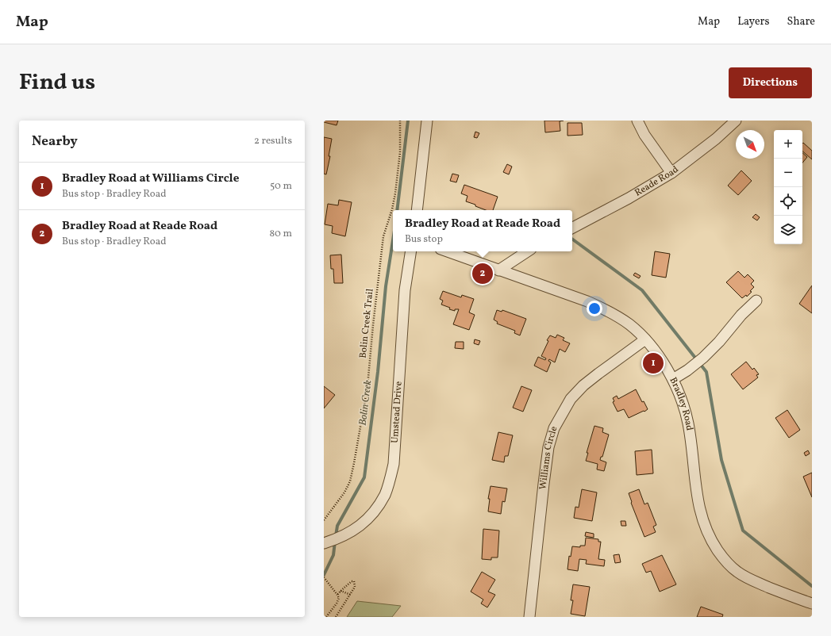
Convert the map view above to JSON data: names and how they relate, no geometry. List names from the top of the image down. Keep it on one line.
{"streets":{"street":["Reade Road","Bradley Road","Umstead Drive","Williams Circle"],"path":["Bolin Creek Trail"]},"crossings":[["Bradley Road","Williams Circle"]],"water":["Bolin Creek"],"north":"bottom right","page":{"header":"Map","nav":["Map","Layers","Share"],"title":"Find us","buttons":"Directions","heading":["Nearby","2 results"],"map_buttons":["+","−"],"list":[{"mark":"1","name":"Bradley Road at Williams Circle","note":"Bus stop · Bradley Road","value":"50 m"},{"mark":"2","name":"Bradley Road at Reade Road","note":"Bus stop · Bradley Road","value":"80 m"}],"popup":["Bradley Road at Reade Road","Bus stop"],"pins":["2","1"]}}
